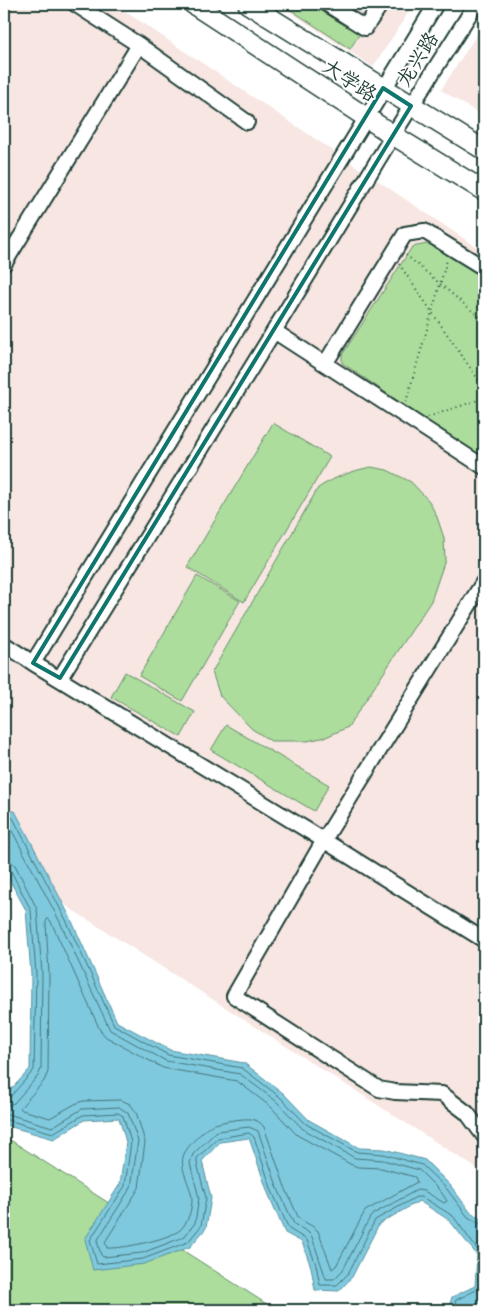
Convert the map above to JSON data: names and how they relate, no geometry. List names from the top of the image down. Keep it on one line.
{"streets":{"main road":["大学路"],"street":["龙兴路"]},"crossings":[["龙兴路","大学路"]]}
